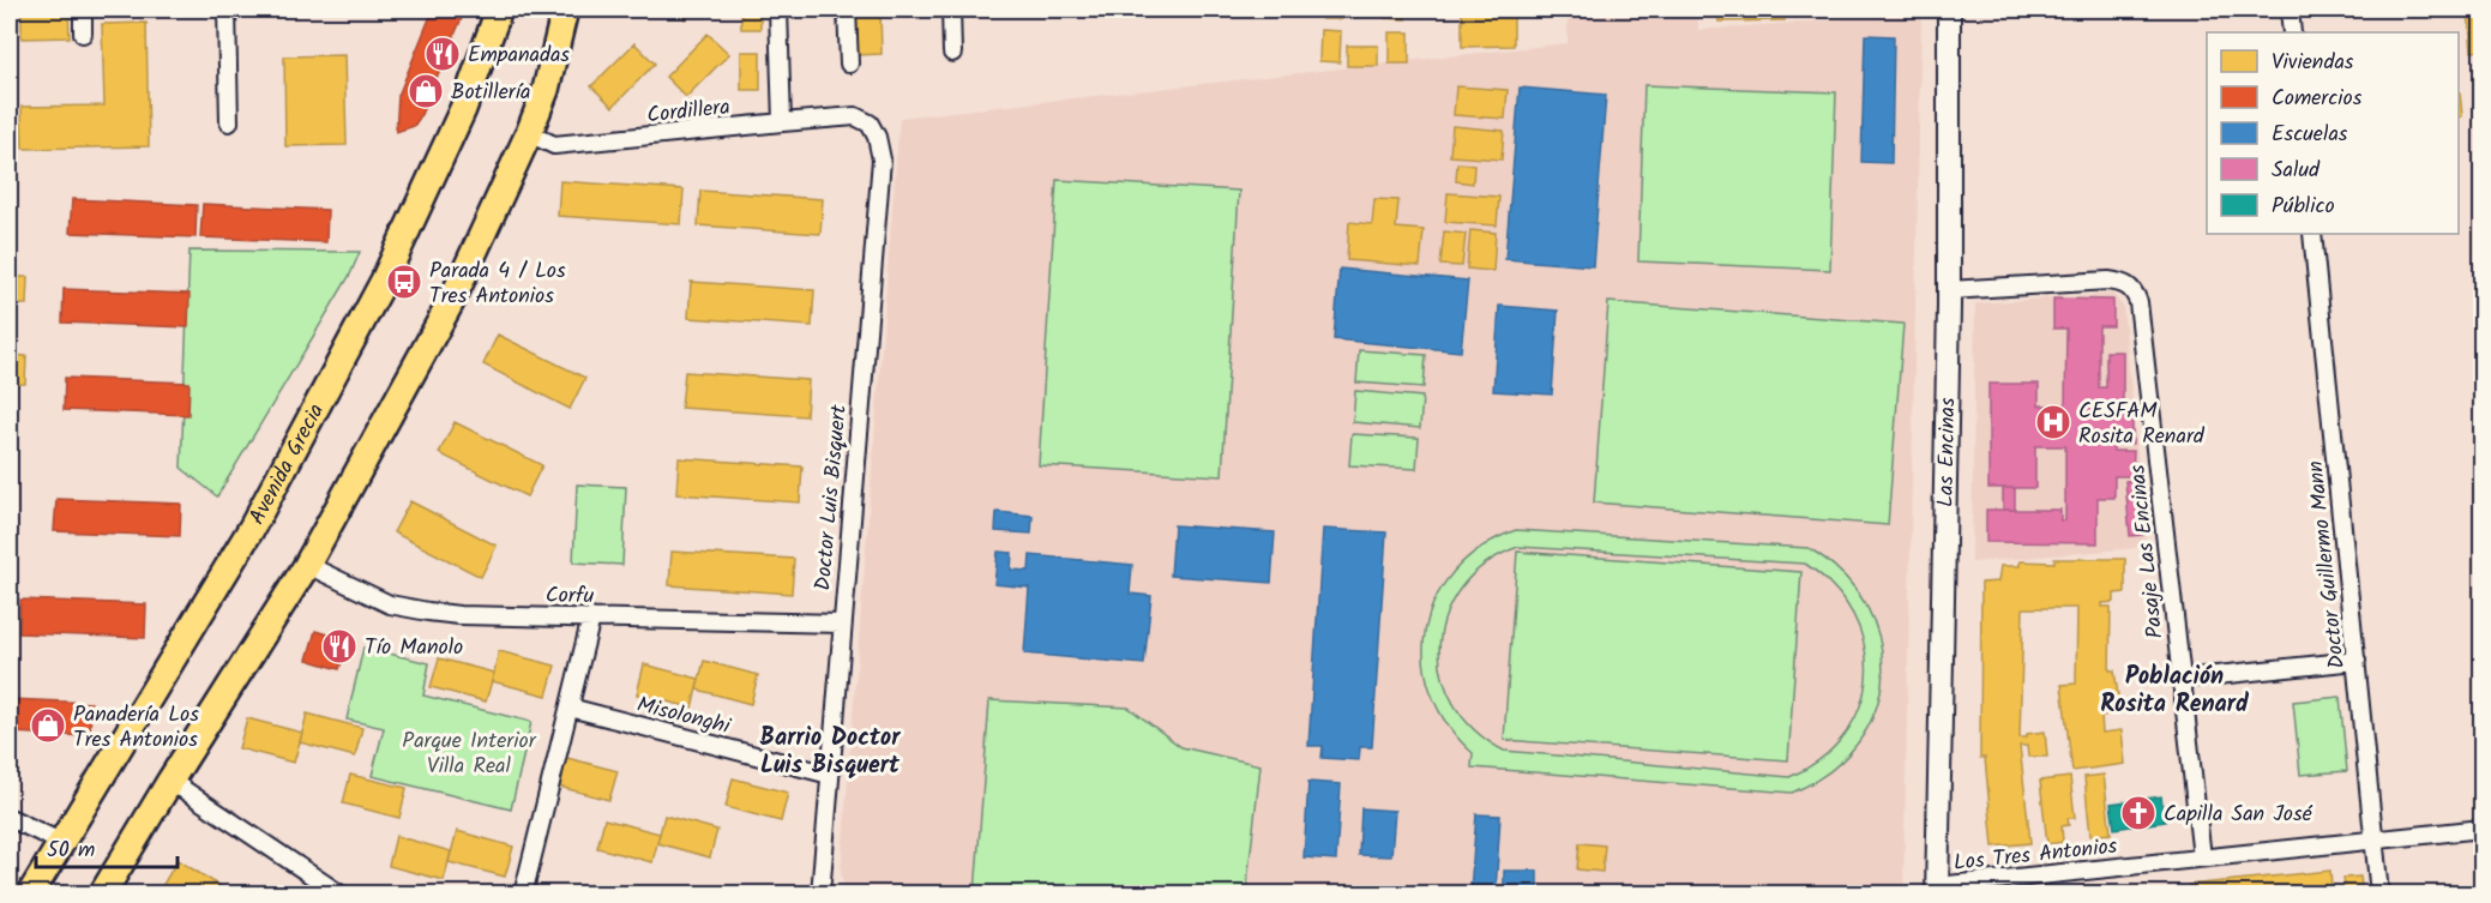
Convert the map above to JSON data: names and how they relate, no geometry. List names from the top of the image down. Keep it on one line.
{"streets":{"main road":["Avenida Grecia"],"street":["Cordillera","Las Encinas","Doctor Luis Bisquert","Pasaje Las Encinas","Doctor Guillermo Mann","Corfu","Misolonghi","Los Tres Antonios"]},"crossings":[["Cordillera","Doctor Luis Bisquert"],["Las Encinas","Pasaje Las Encinas"],["Las Encinas","Los Tres Antonios"],["Doctor Luis Bisquert","Corfu"],["Doctor Luis Bisquert","Misolonghi"],["Pasaje Las Encinas","Los Tres Antonios"],["Doctor Guillermo Mann","Los Tres Antonios"]],"districts":["Población Rosita Renard","Barrio Doctor Luis Bisquert"],"parks":["Parque Interior Villa Real"],"places":{"restaurant":["Empanadas","Tío Manolo"],"shop":["Botillería","Panadería Los Tres Antonios"],"bus stop":["Parada 4 / Los Tres Antonios"],"hospital":["CESFAM Rosita Renard"],"church":["Capilla San José"]},"legend":["Viviendas","Comercios","Escuelas","Salud","Público"],"scale_bar":"50 m"}
